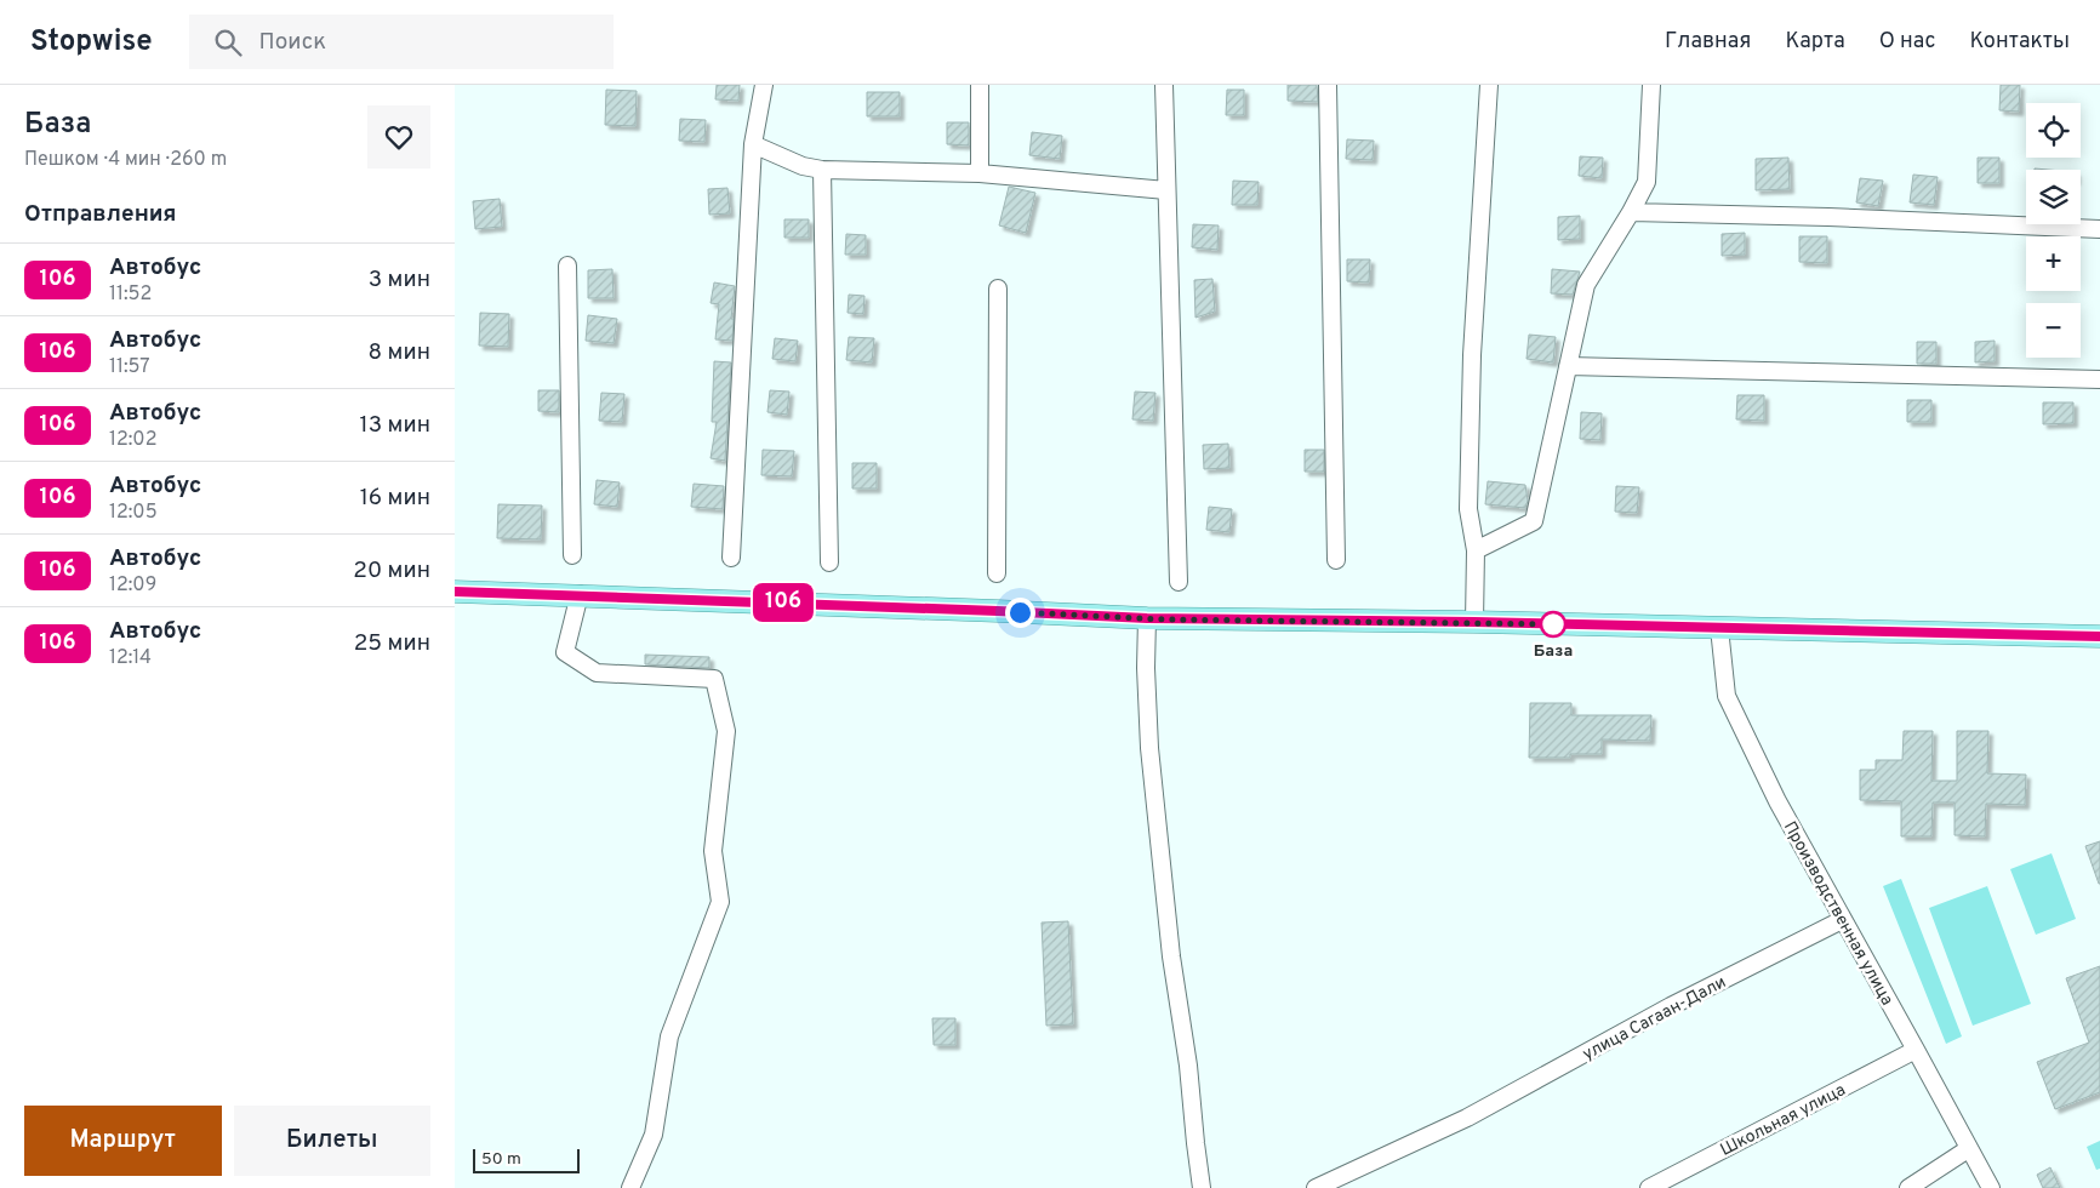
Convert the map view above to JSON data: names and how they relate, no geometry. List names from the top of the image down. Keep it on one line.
{"streets":{"street":["Производственная улица","улица Сагаан-Дали","Школьная улица"]},"crossings":[["Производственная улица","улица Сагаан-Дали"],["Производственная улица","Школьная улица"]],"places":["База"],"lines":["bus line 106"],"scale_bar":"50 m","page":{"header":"Stopwise","search":"Поиск","nav":["Главная","Карта","О нас","Контакты"],"heading":[["База","Пешком · 4 мин · 260 m"],"Отправления"],"on_map":"106","map_buttons":["+","−"],"list":[{"mark":"106","name":"Автобус","note":"11:52","value":"3 мин"},{"mark":"106","name":"Автобус","note":"11:57","value":"8 мин"},{"mark":"106","name":"Автобус","note":"12:02","value":"13 мин"},{"mark":"106","name":"Автобус","note":"12:05","value":"16 мин"},{"mark":"106","name":"Автобус","note":"12:09","value":"20 мин"},{"mark":"106","name":"Автобус","note":"12:14","value":"25 мин"}],"buttons":["Маршрут","Билеты"],"scale":"50 m"}}
